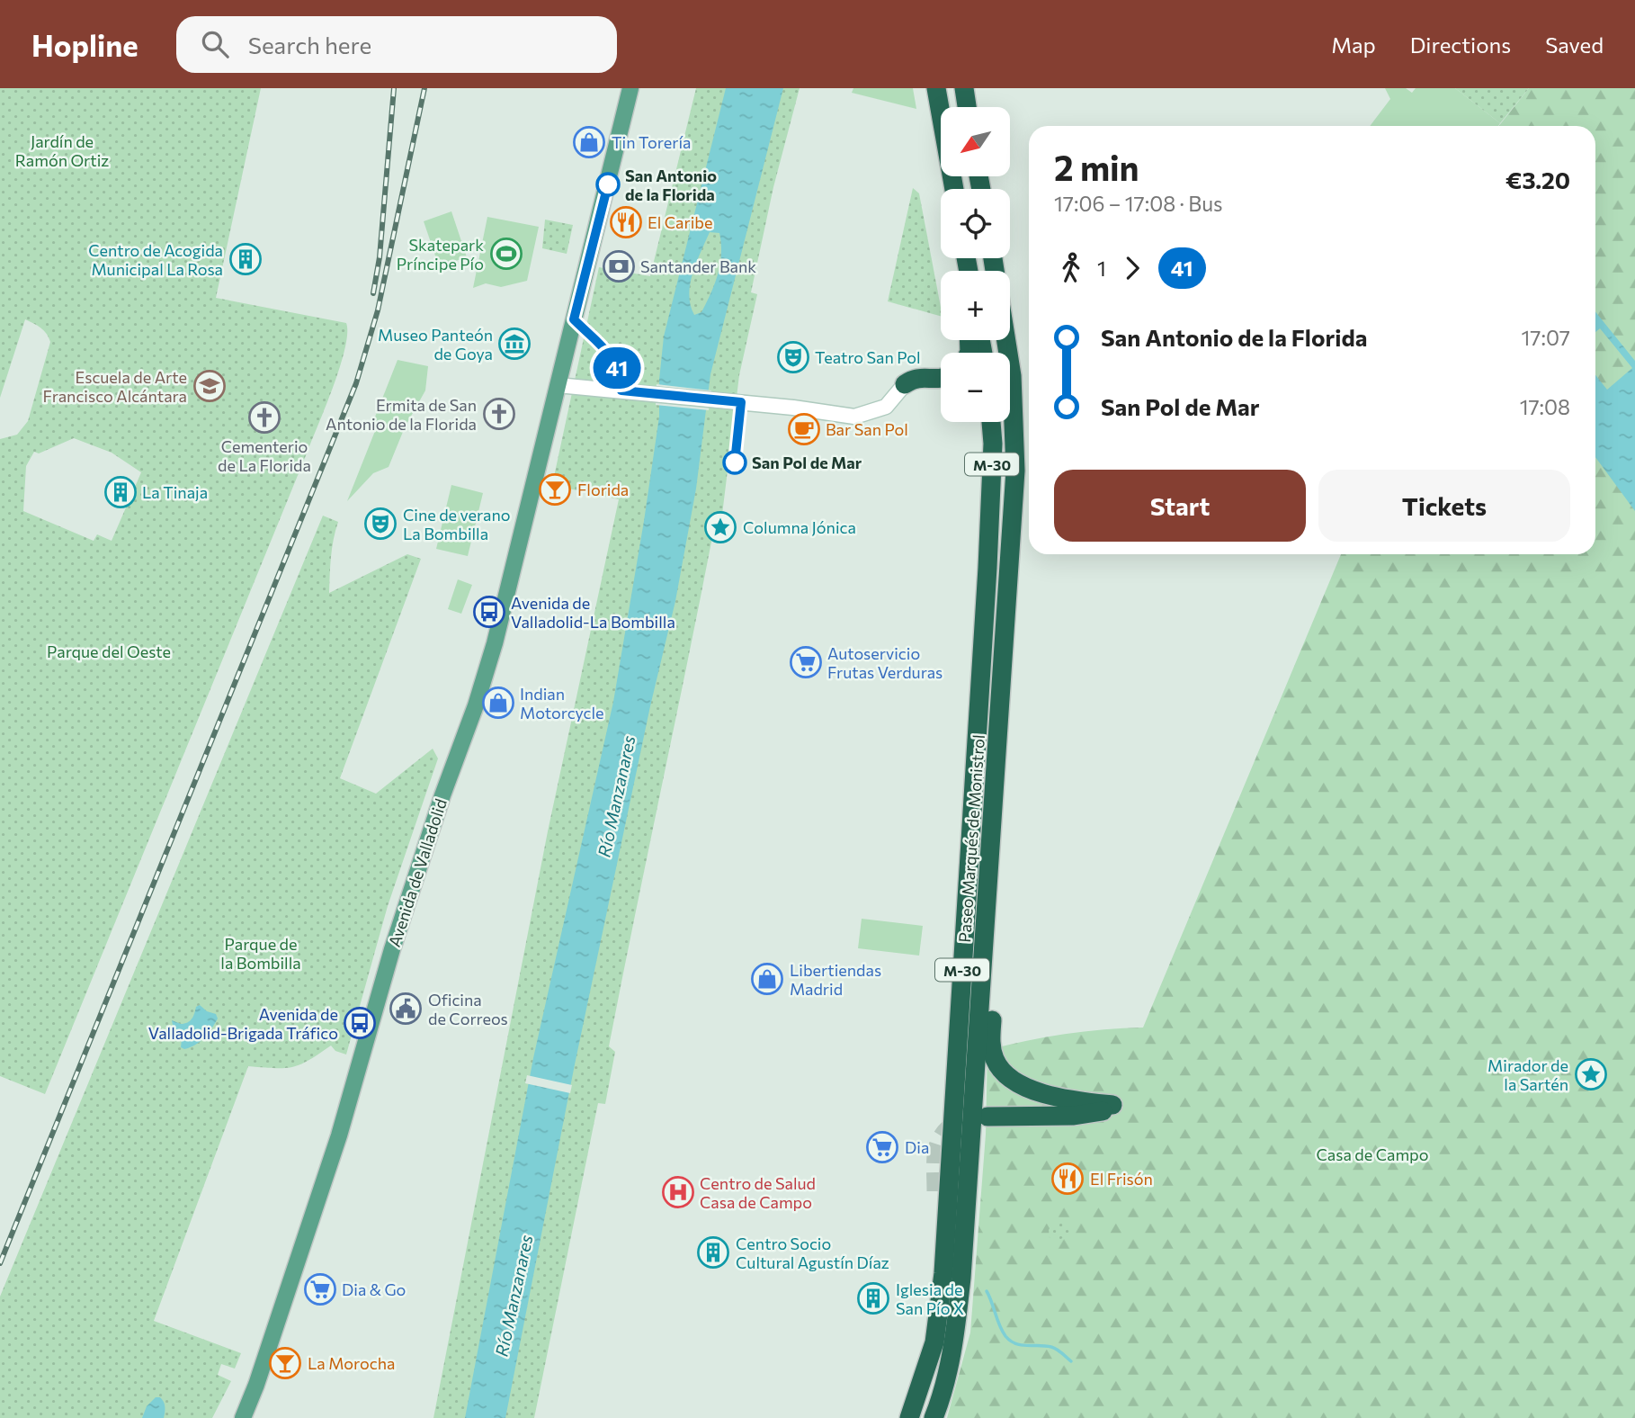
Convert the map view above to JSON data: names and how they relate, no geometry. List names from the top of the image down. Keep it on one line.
{"streets":{"highway":["M-30","Paseo Marqués de Monistrol"],"main road":["Avenida de Valladolid"]},"water":["Río Manzanares"],"parks":["Jardín de Ramón Ortiz","Parque del Oeste","Parque de la Bombilla","Casa de Campo"],"places":{"shop":["Tin Torería","Indian Motorcycle","Libertiendas Madrid"],"other":["San Antonio de la Florida","San Pol de Mar"],"restaurant":["El Caribe","El Frisón"],"sports":["Skatepark Príncipe Pío"],"building":["Centro de Acogida Municipal La Rosa","La Tinaja","Centro Socio Cultural Agustín Díaz","Iglesia de San Pío X"],"bank":["Santander Bank"],"museum":["Museo Panteón de Goya"],"theatre":["Teatro San Pol","Cine de verano La Bombilla"],"school or university":["Escuela de Arte Francisco Alcántara"],"church":["Ermita de San Antonio de la Florida","Cementerio de La Florida"],"cafe":["Bar San Pol"],"bar":["Florida","La Morocha"],"place":["Columna Jónica","Mirador de la Sartén"],"bus stop":["Avenida de Valladolid-La Bombilla","Avenida de Valladolid-Brigada Tráfico"],"supermarket":["Autoservicio Frutas Verduras","Dia","Dia & Go"],"public building":["Oficina de Correos"],"hospital":["Centro de Salud Casa de Campo"]},"lines":["bus line 41"],"north":"bottom left","page":{"header":"Hopline","search":"Search here","nav":["Map","Directions","Saved"],"on_map":"41","map_buttons":["+","−"],"heading":["2 min","17:06 – 17:08 · Bus","€3.20"],"legs":["1","41"],"list":[{"name":"San Antonio de la Florida","value":"17:07"},{"name":"San Pol de Mar","value":"17:08"}],"buttons":["Start","Tickets"]}}
